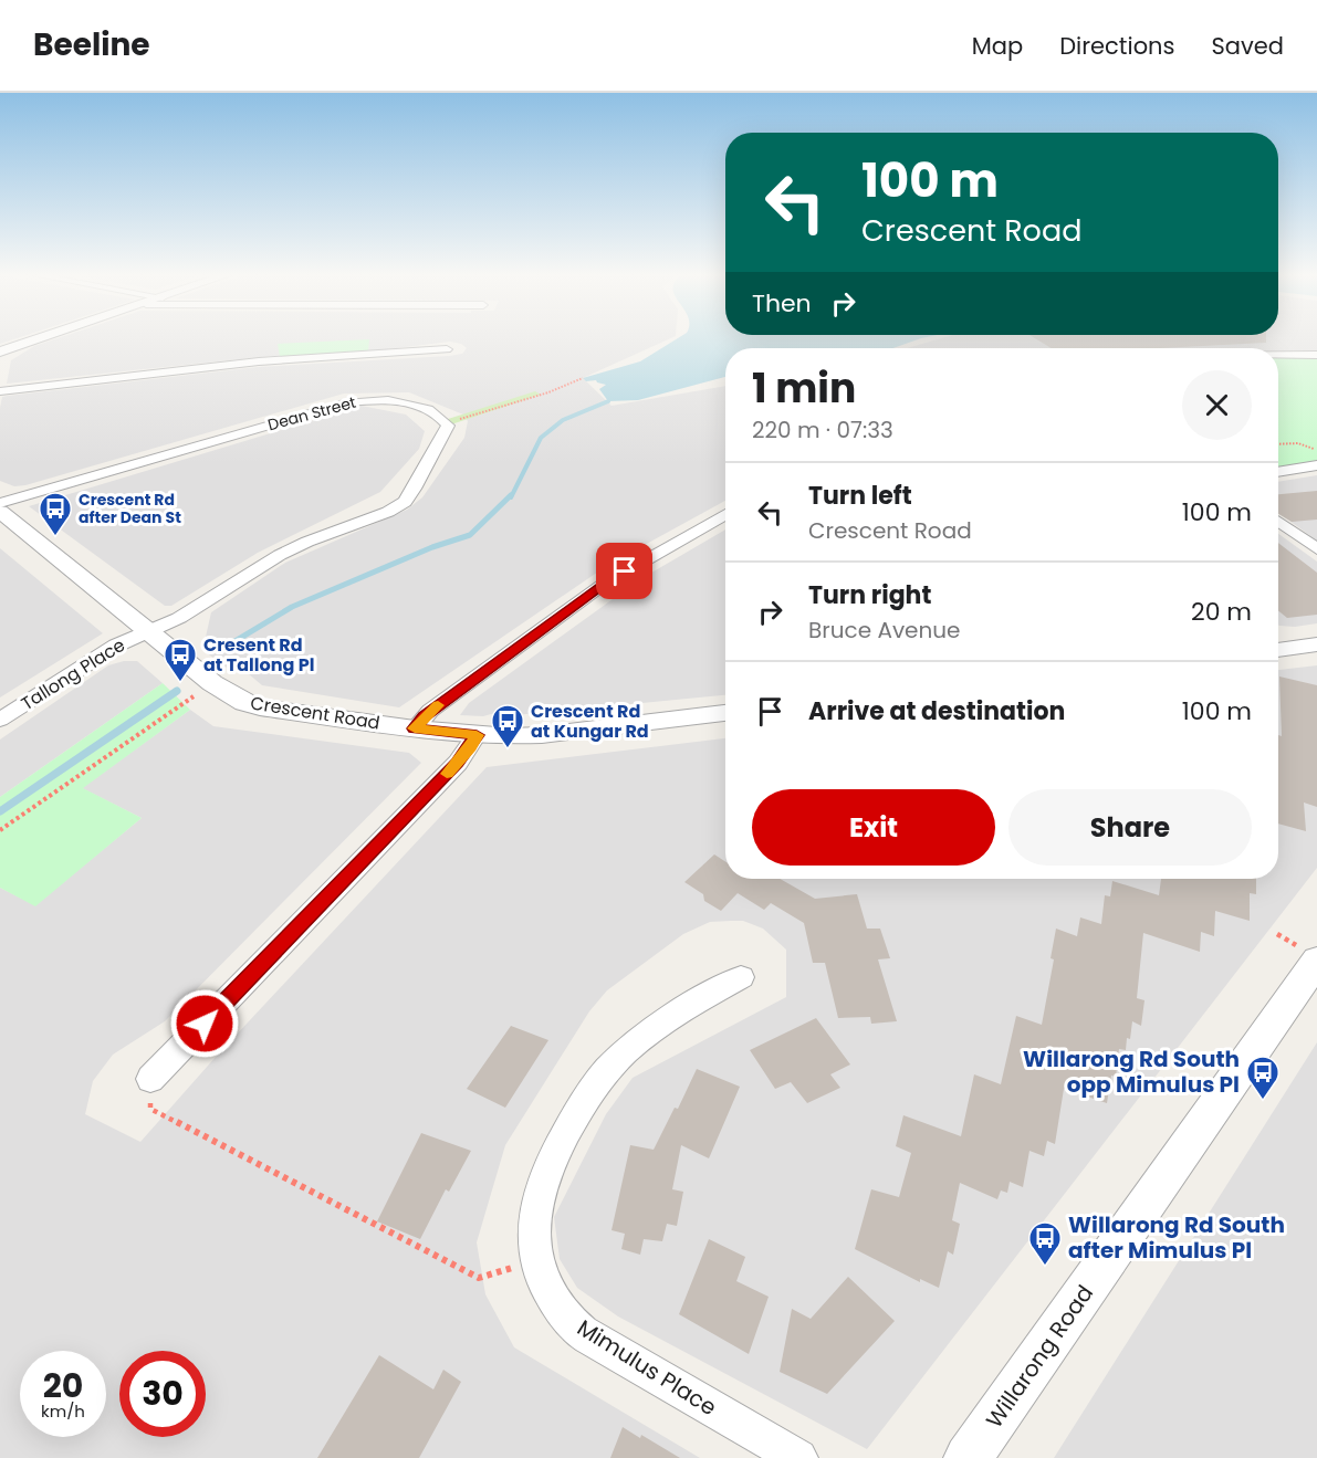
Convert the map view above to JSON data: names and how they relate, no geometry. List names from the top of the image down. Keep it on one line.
{"streets":{"street":["Dean Street","Tallong Place","Crescent Road","Willarong Road","Mimulus Place"]},"crossings":[["Tallong Place","Crescent Road"]],"places":{"bus stop":["Crescent Rd after Dean St","Cresent Rd at Tallong Pl","Crescent Rd at Kungar Rd","Willarong Rd South opp Mimulus Pl","Willarong Rd South after Mimulus Pl"]},"page":{"header":"Beeline","nav":["Map","Directions","Saved"],"turn":["100 m","Crescent Road"],"then":"Then","heading":["1 min","220 m · 07:33"],"list":[{"name":"Turn left","note":"Crescent Road","value":"100 m"},{"name":"Turn right","note":"Bruce Avenue","value":"20 m"},{"name":"Arrive at destination","value":"100 m"}],"buttons":["Exit","Share"],"speed":"20 km/h","limit":"30"}}
